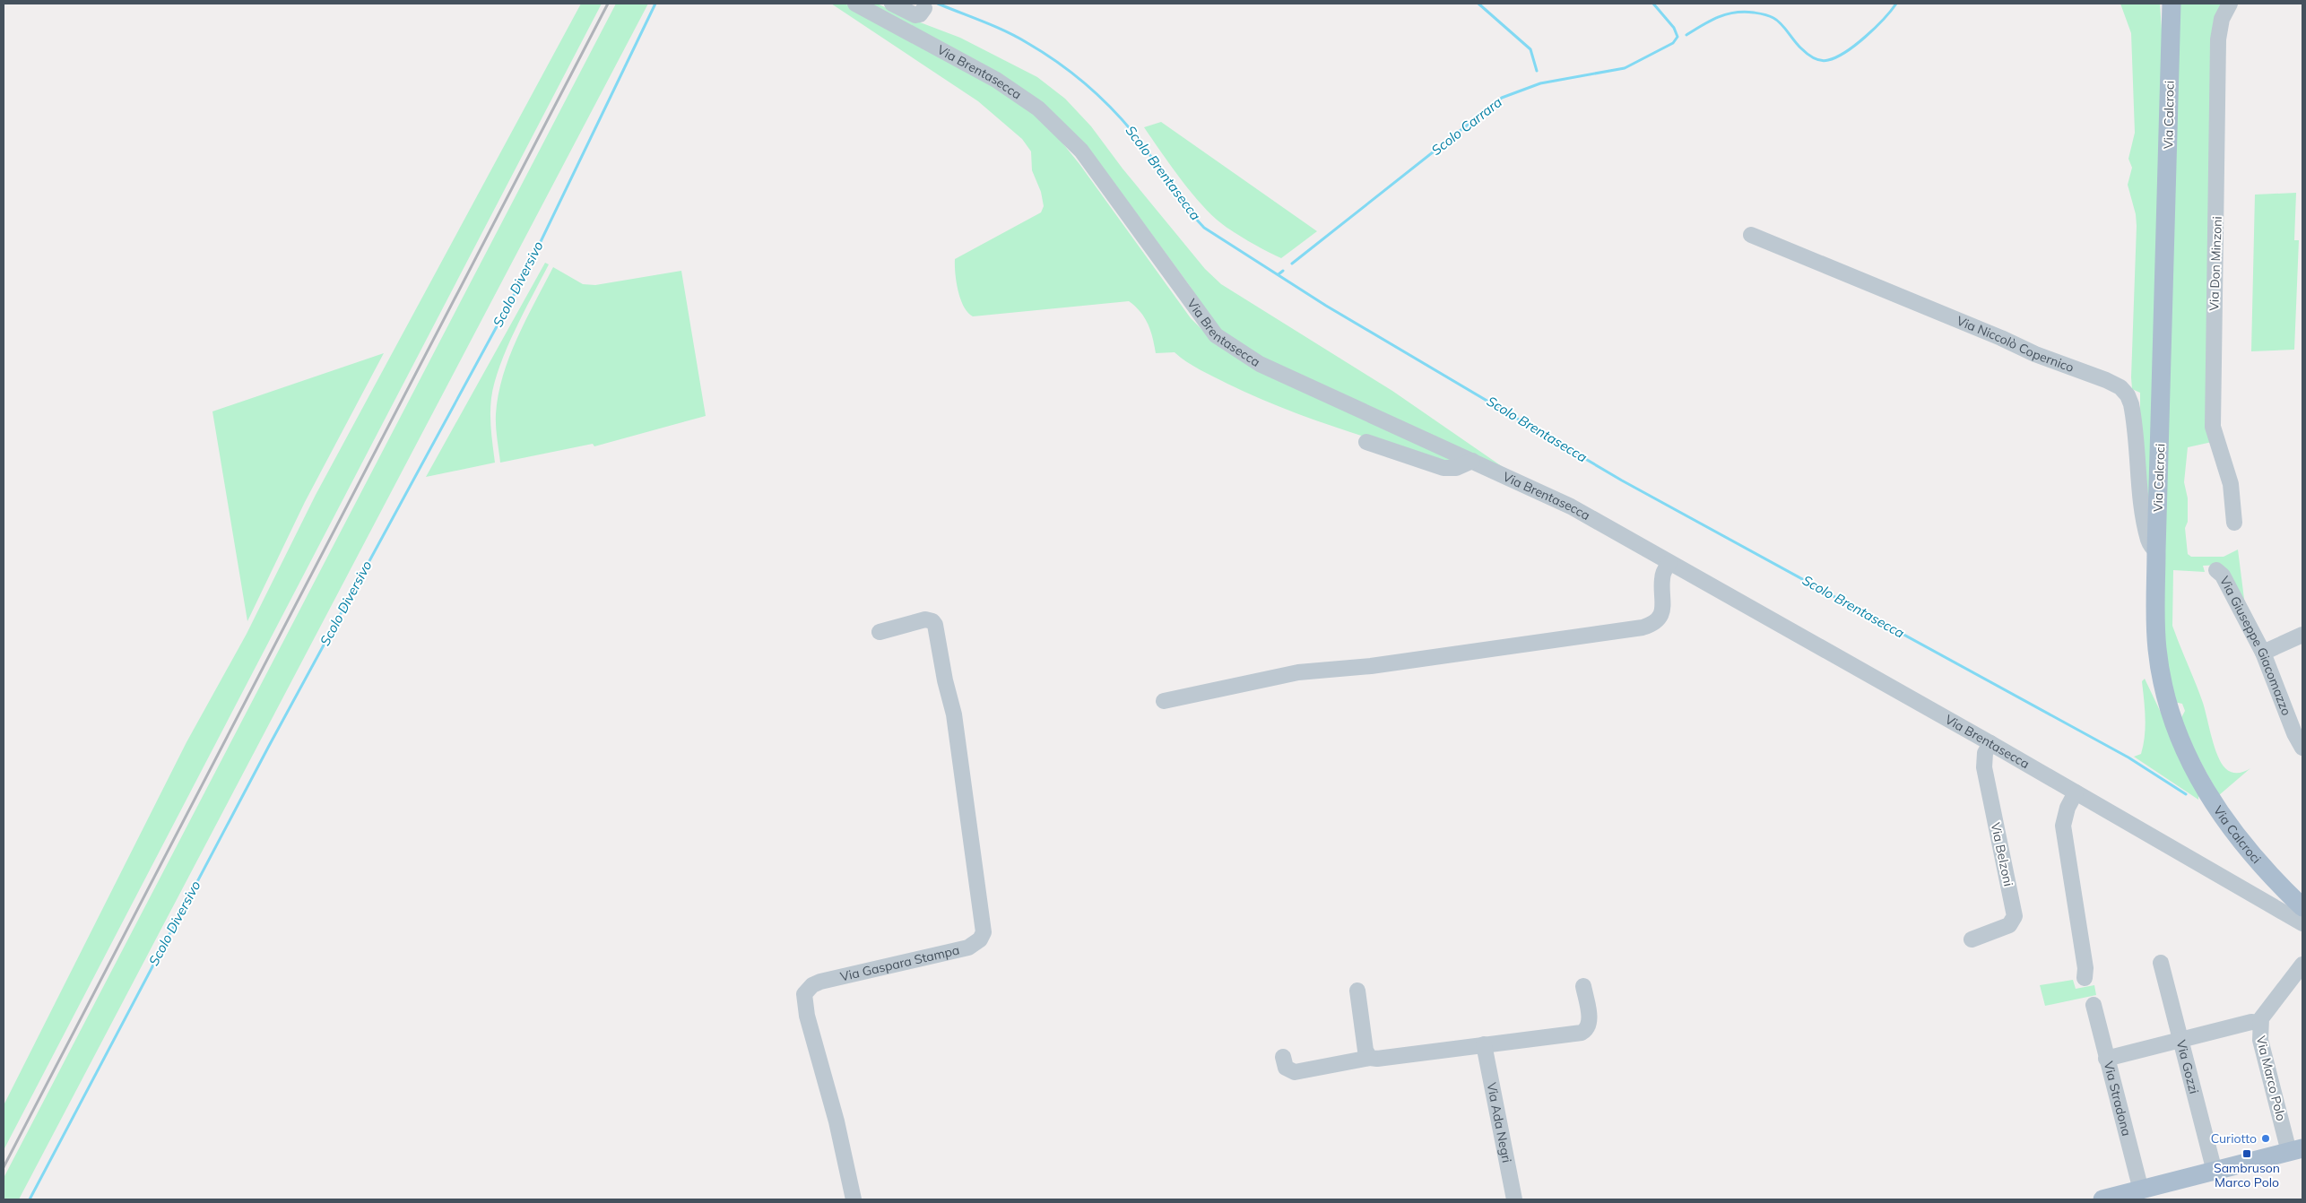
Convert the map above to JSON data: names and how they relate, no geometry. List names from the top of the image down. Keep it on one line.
{"streets":{"main road":["Via Calcroci"],"street":["Via Brentasecca","Via Don Minzoni","Via Niccolò Copernico","Via Giuseppe Giacomazzo","Via Belzoni","Via Gaspara Stampa","Via Gozzi","Via Marco Polo","Via Stradona","Via Ada Negri"]},"crossings":[["Via Brentasecca","Via Belzoni"],["Via Calcroci","Via Niccolò Copernico"]],"water":["Scolo Carrara","Scolo Brentasecca","Scolo Diversivo"],"places":{"other":["Curiotto"],"transit":["Sambruson Marco Polo"]}}
